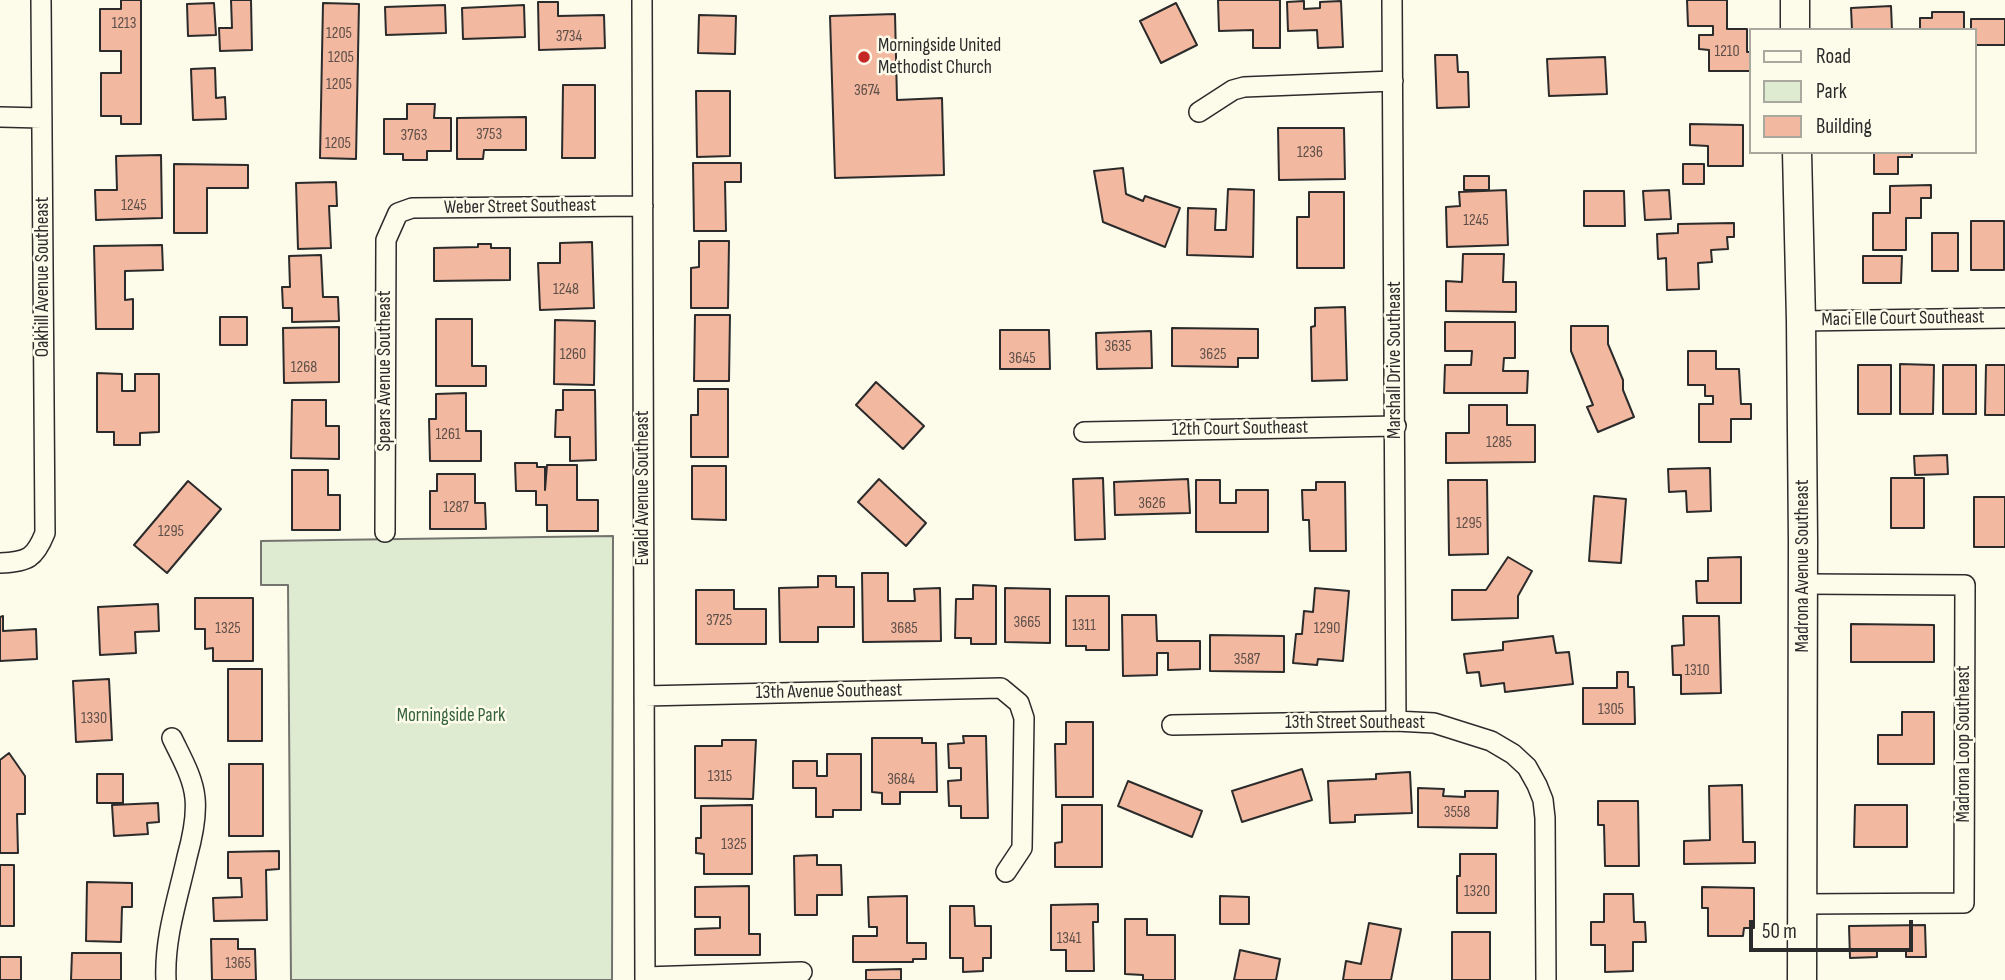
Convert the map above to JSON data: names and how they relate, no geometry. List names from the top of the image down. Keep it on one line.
{"streets":{"main road":["Madrona Avenue Southeast"],"street":["Weber Street Southeast","Oakhill Avenue Southeast","Maci Elle Court Southeast","Marshall Drive Southeast","Spears Avenue Southeast","12th Court Southeast","Ewald Avenue Southeast","13th Avenue Southeast","13th Street Southeast","Madrona Loop Southeast"]},"crossings":[["Weber Street Southeast","Spears Avenue Southeast"],["Weber Street Southeast","Ewald Avenue Southeast"],["Maci Elle Court Southeast","Madrona Avenue Southeast"],["Marshall Drive Southeast","12th Court Southeast"],["Marshall Drive Southeast","13th Street Southeast"],["Ewald Avenue Southeast","13th Avenue Southeast"],["Madrona Avenue Southeast","Madrona Loop Southeast"]],"parks":["Morningside Park"],"places":["Morningside United Methodist Church"],"house_numbers":["1213","1205","3734","1210","1205","1205","3674","3753","3763","1205","1236","1245","1245","1248","3635","1260","3625","3645","1268","1261","1285","3626","1287","1295","1295","3725","3665","1311","1325","3685","1290","3587","1310","1305","1330","1315","3684","3558","1325","1320","1341","1365"],"legend":["Road","Park","Building"],"scale_bar":"50 m"}
